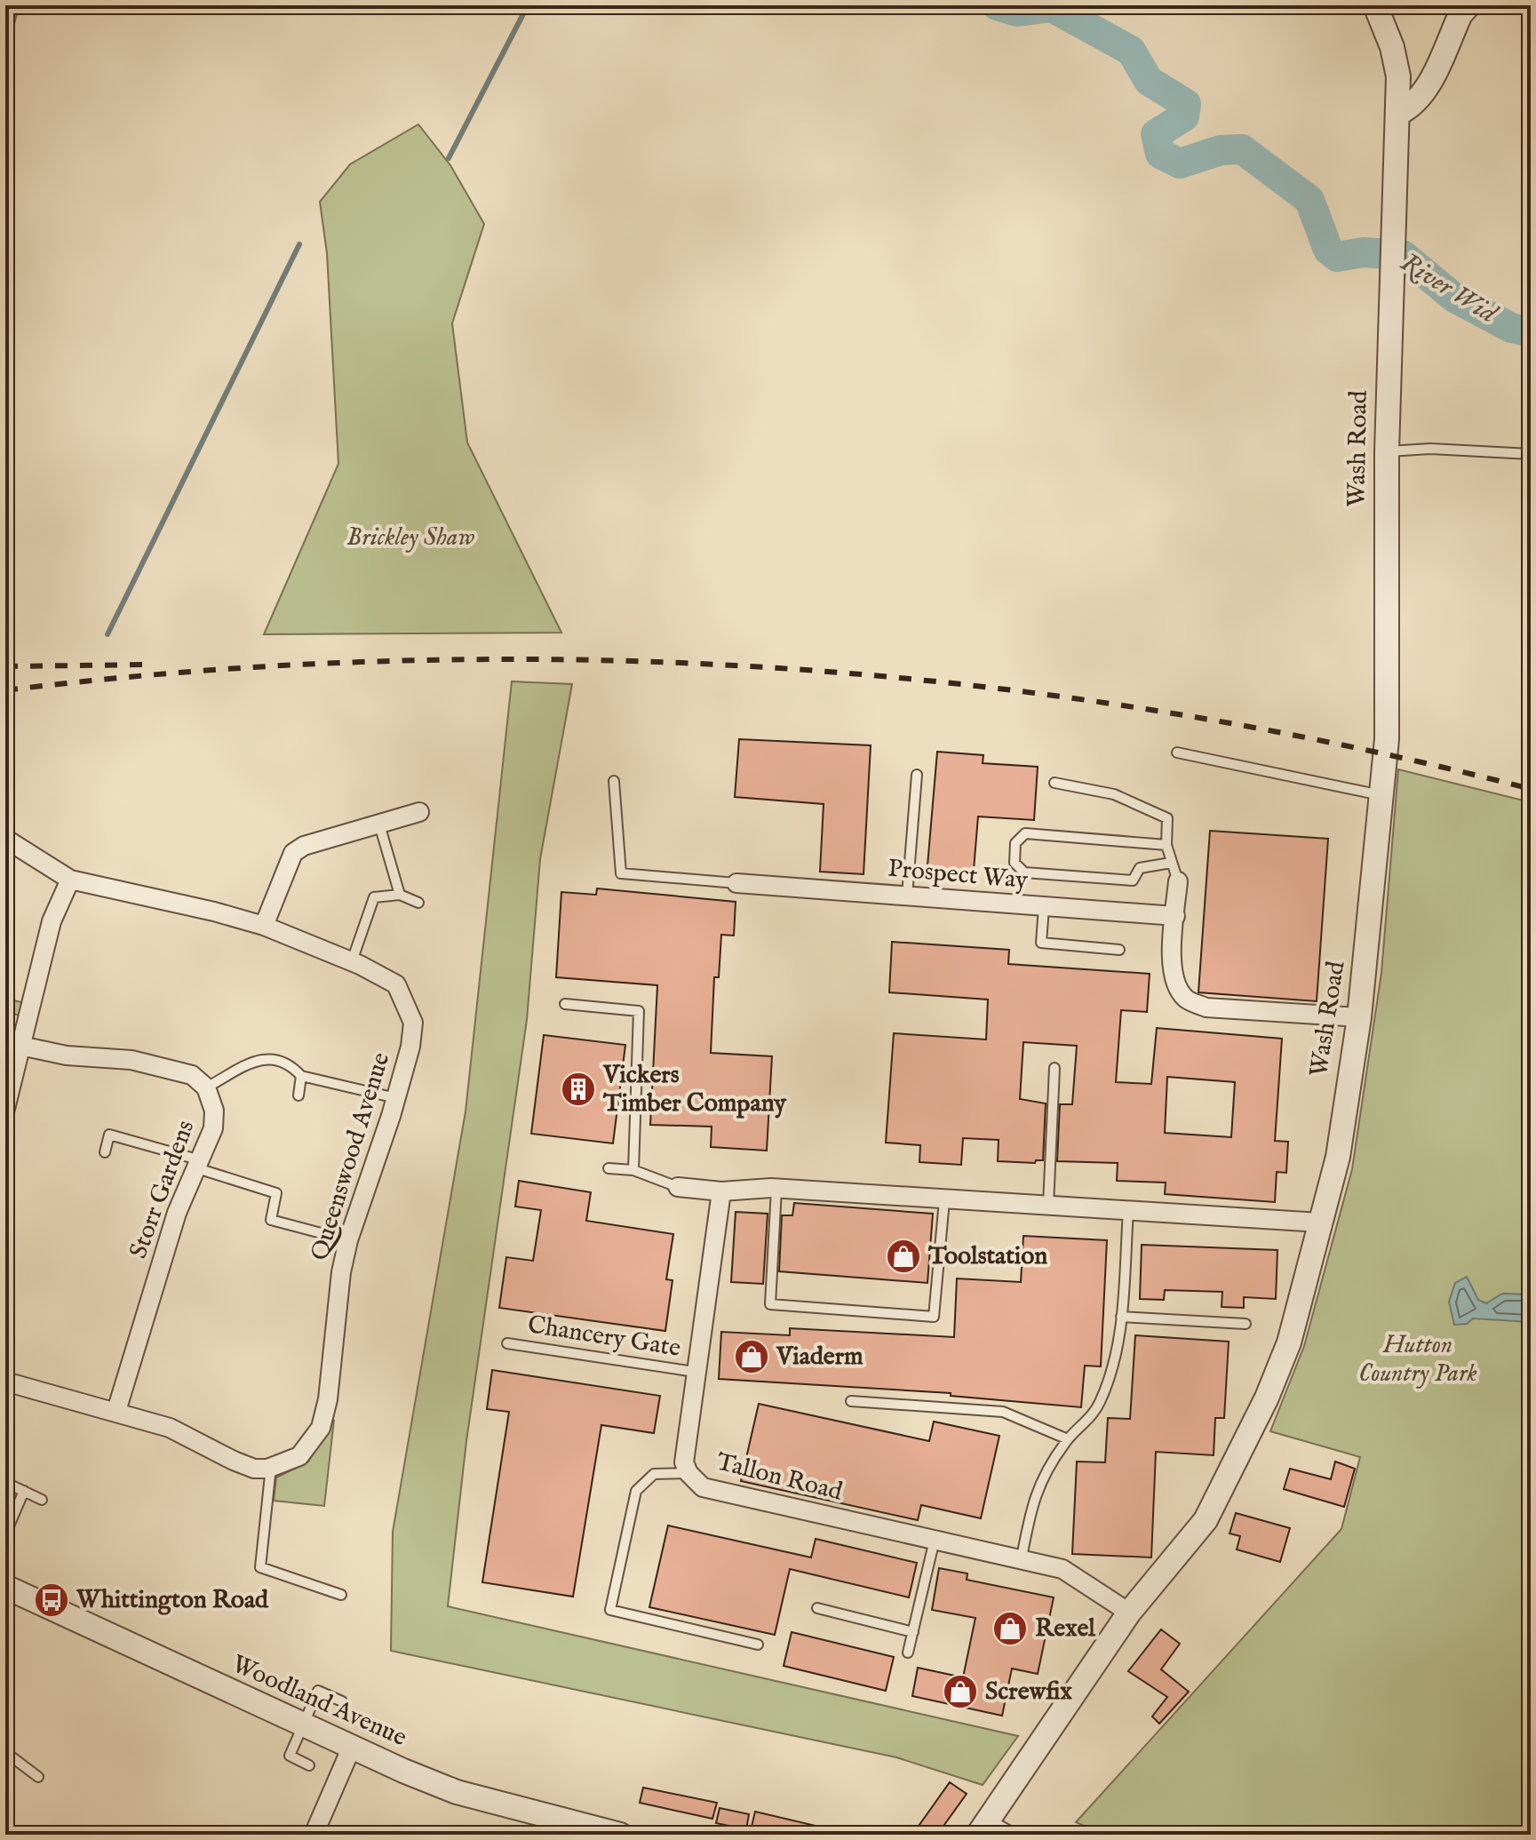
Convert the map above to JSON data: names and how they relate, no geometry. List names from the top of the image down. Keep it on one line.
{"streets":{"street":["Wash Road","Prospect Way","Queenswood Avenue","Storr Gardens","Tallon Road","Woodland Avenue"],"lane":["Chancery Gate"]},"crossings":[["Wash Road","Tallon Road"],["Chancery Gate","Tallon Road"]],"water":["River Wid"],"parks":["Brickley Shaw","Hutton Country Park"],"places":{"building":["Vickers Timber Company"],"shop":["Toolstation","Viaderm","Rexel","Screwfix"],"bus stop":["Whittington Road"]}}
